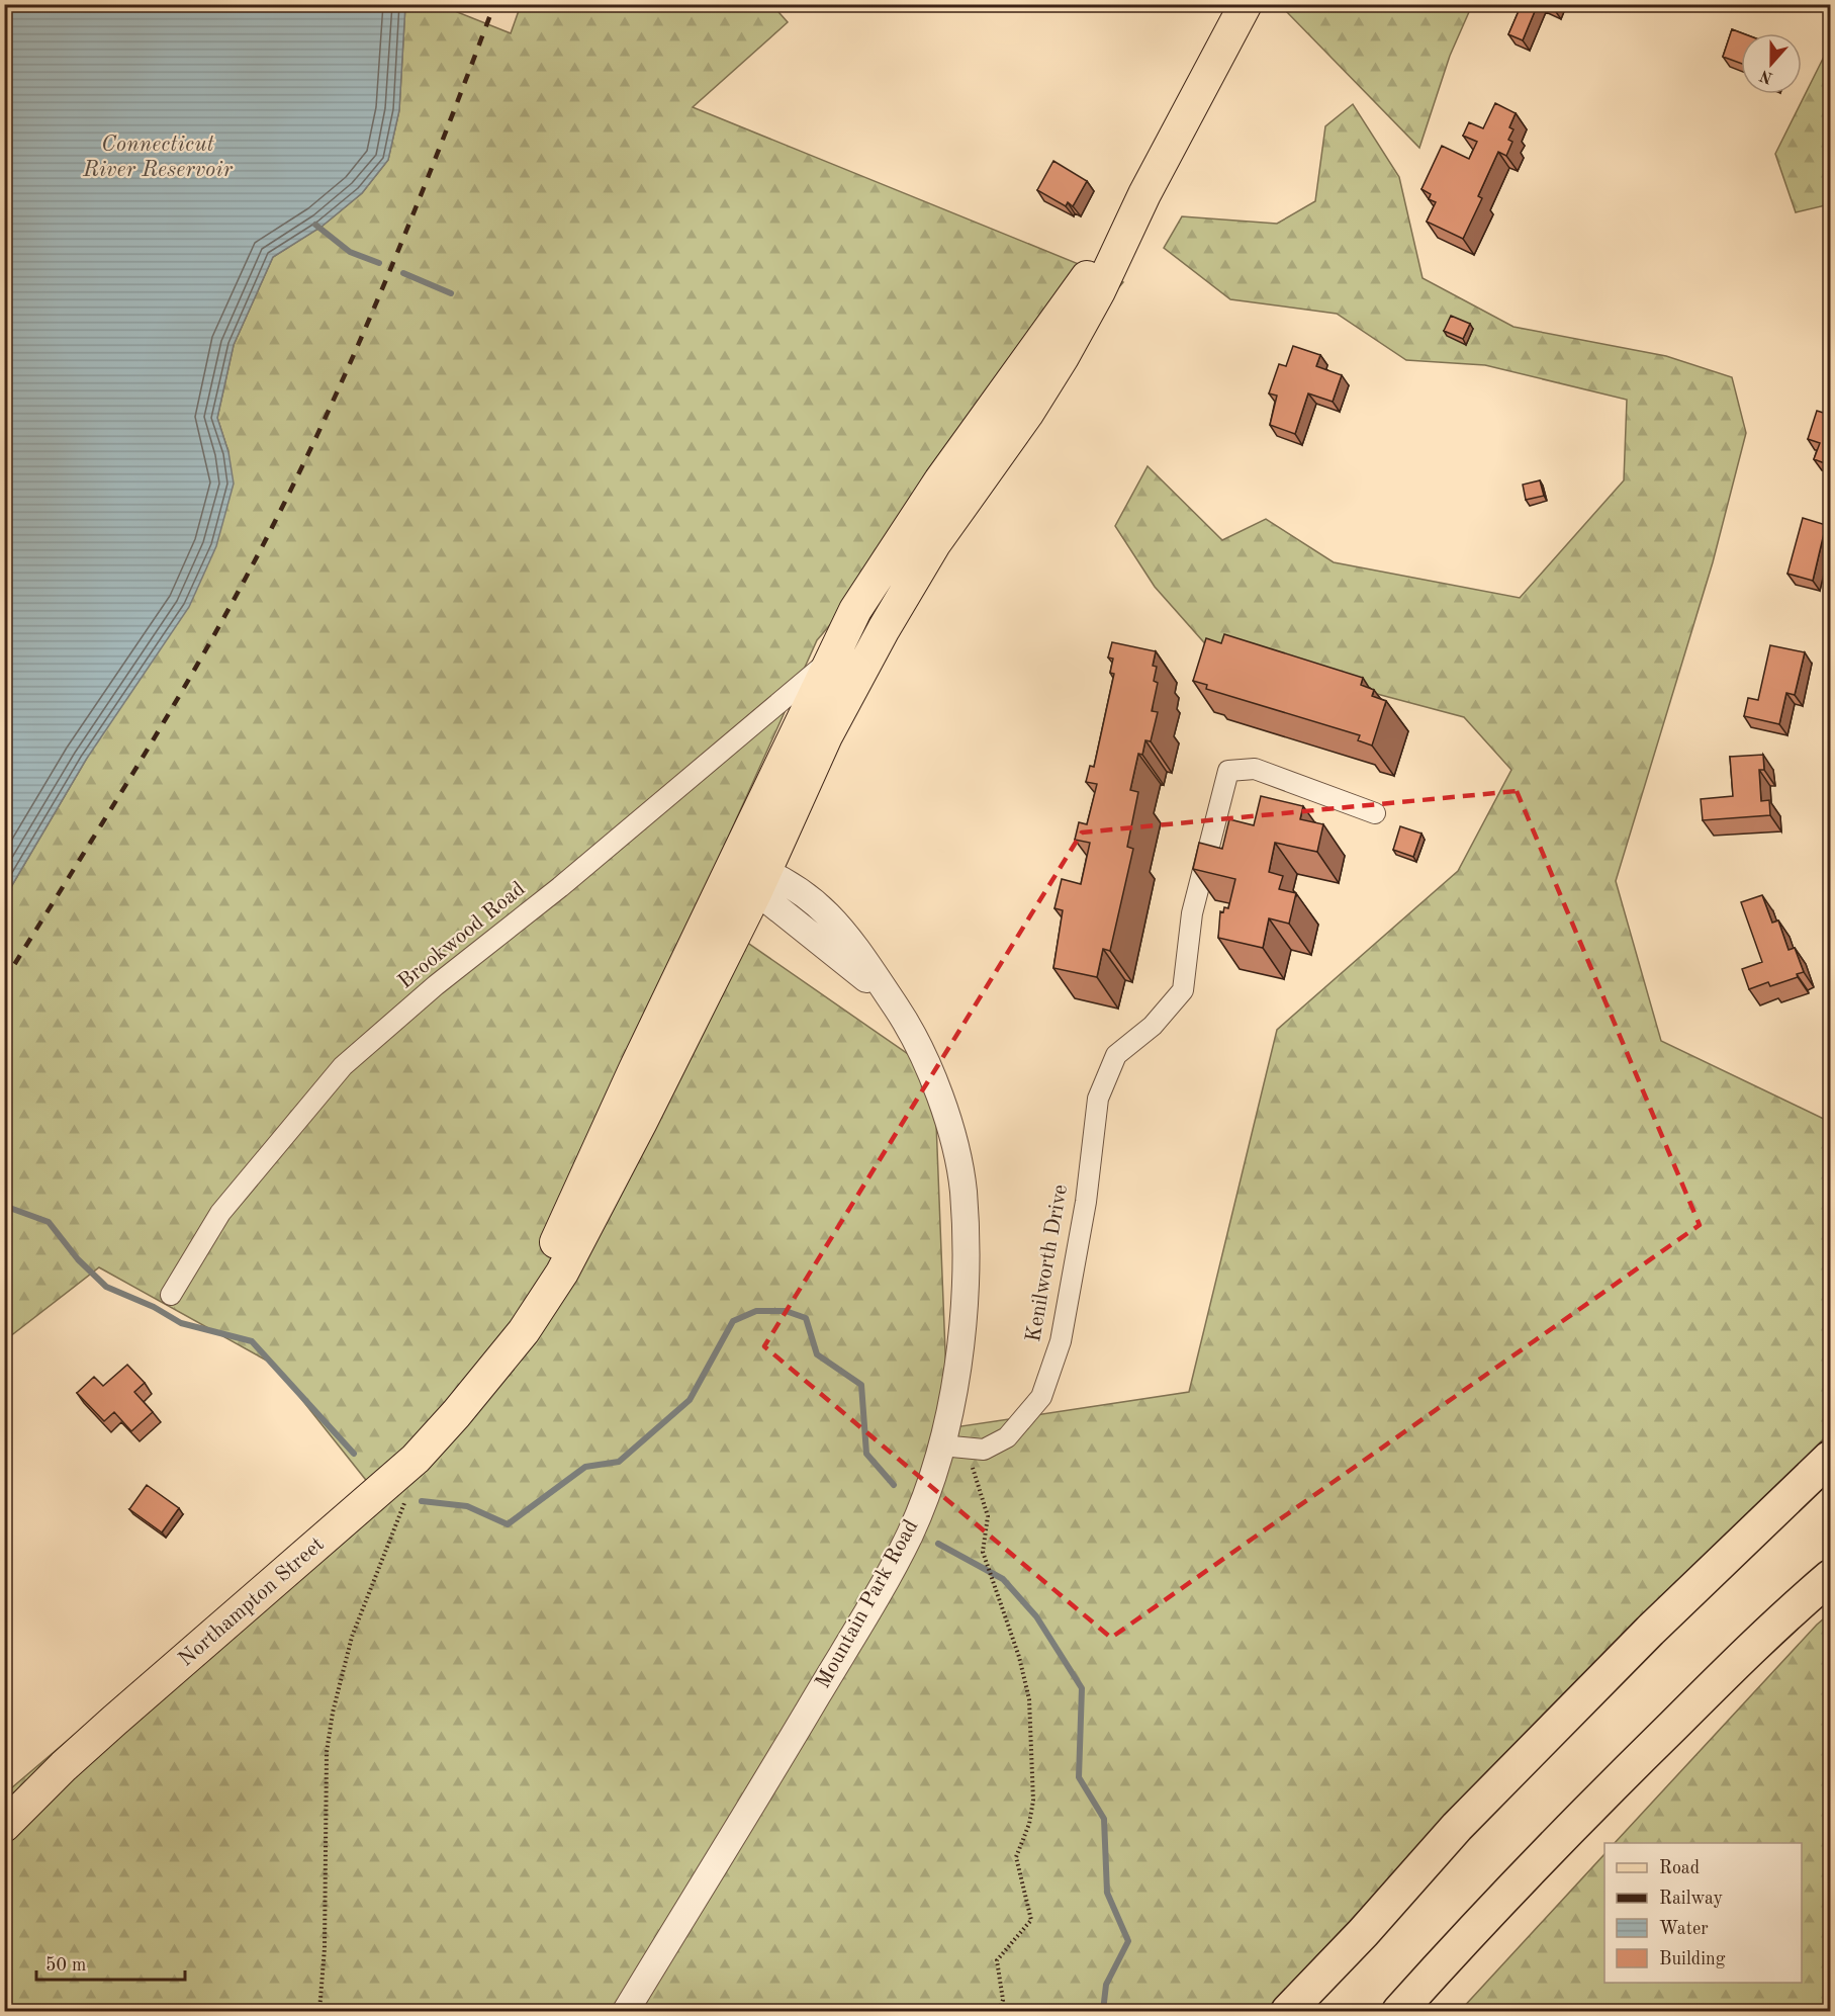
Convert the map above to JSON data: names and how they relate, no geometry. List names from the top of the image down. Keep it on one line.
{"streets":{"main road":["Northampton Street"],"street":["Brookwood Road","Kenilworth Drive","Mountain Park Road"]},"crossings":[["Kenilworth Drive","Mountain Park Road"]],"water":["Connecticut River Reservoir"],"legend":["Road","Railway","Water","Building"],"scale_bar":"50 m","north":"bottom"}
